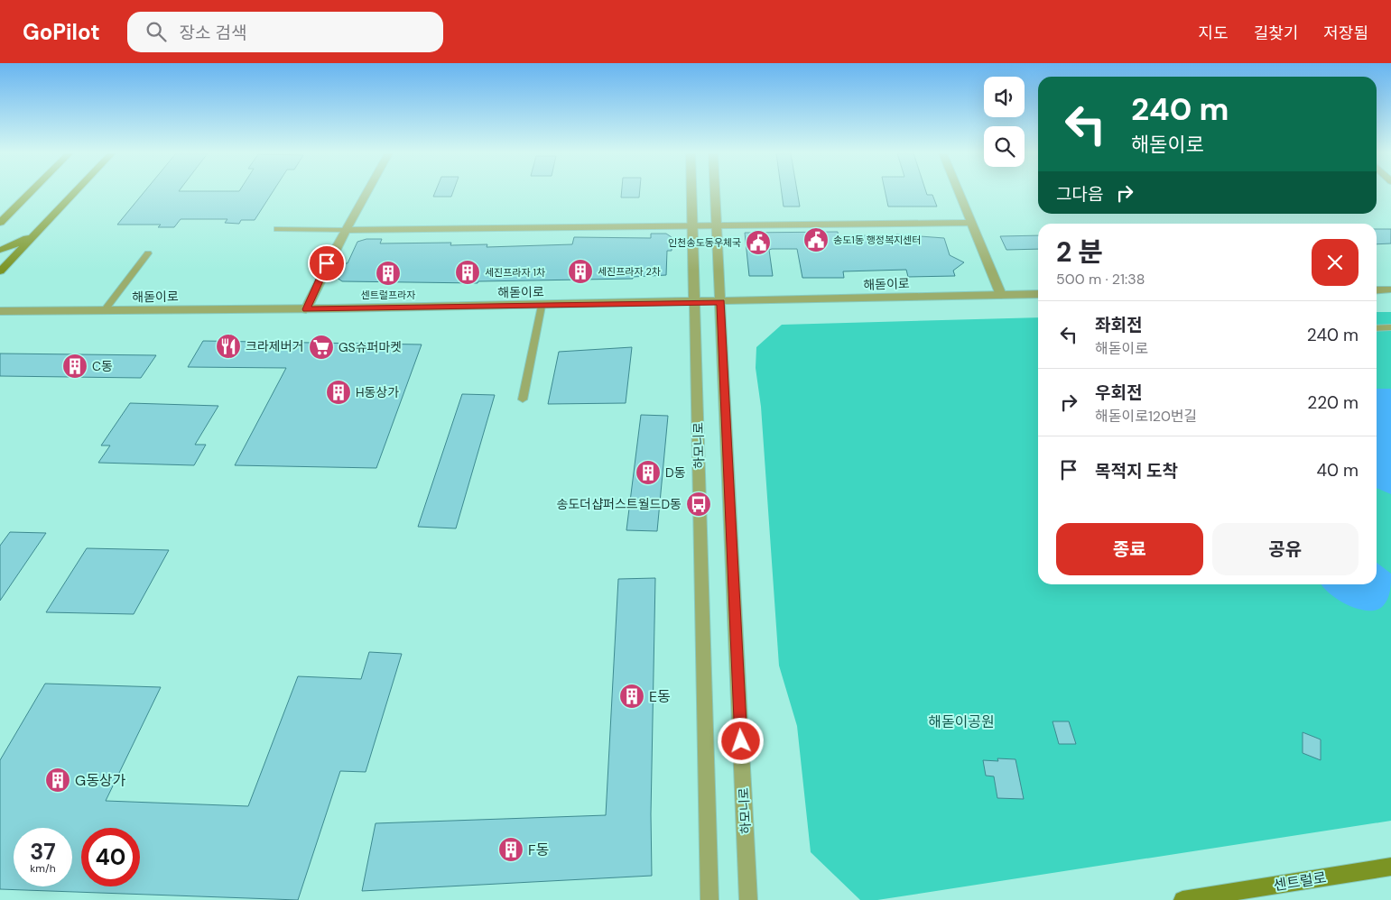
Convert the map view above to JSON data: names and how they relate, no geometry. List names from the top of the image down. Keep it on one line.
{"streets":{"main road":["센트럴로"],"street":["해돋이로","하모니로"]},"crossings":[["해돋이로","하모니로"]],"parks":["해돋이공원"],"places":{"public building":["송도1동 행정복지센터","인천송도동우체국"],"building":["세진프라자 2차","세진프라자 1차","센트럴프라자","C동","H동상가","D동","E동","G동상가","F동"],"restaurant":["크라제버거"],"supermarket":["GS슈퍼마켓"],"bus stop":["송도더샵퍼스트월드D동"]},"page":{"header":"GoPilot","search":"장소 검색","nav":["지도","길찾기","저장됨"],"turn":["240 m","해돋이로"],"then":"그다음","heading":["2 분","500 m · 21:38"],"list":[{"name":"좌회전","note":"해돋이로","value":"240 m"},{"name":"우회전","note":"해돋이로120번길","value":"220 m"},{"name":"목적지 도착","value":"40 m"}],"buttons":["종료","공유"],"speed":"37 km/h","limit":"40"}}
